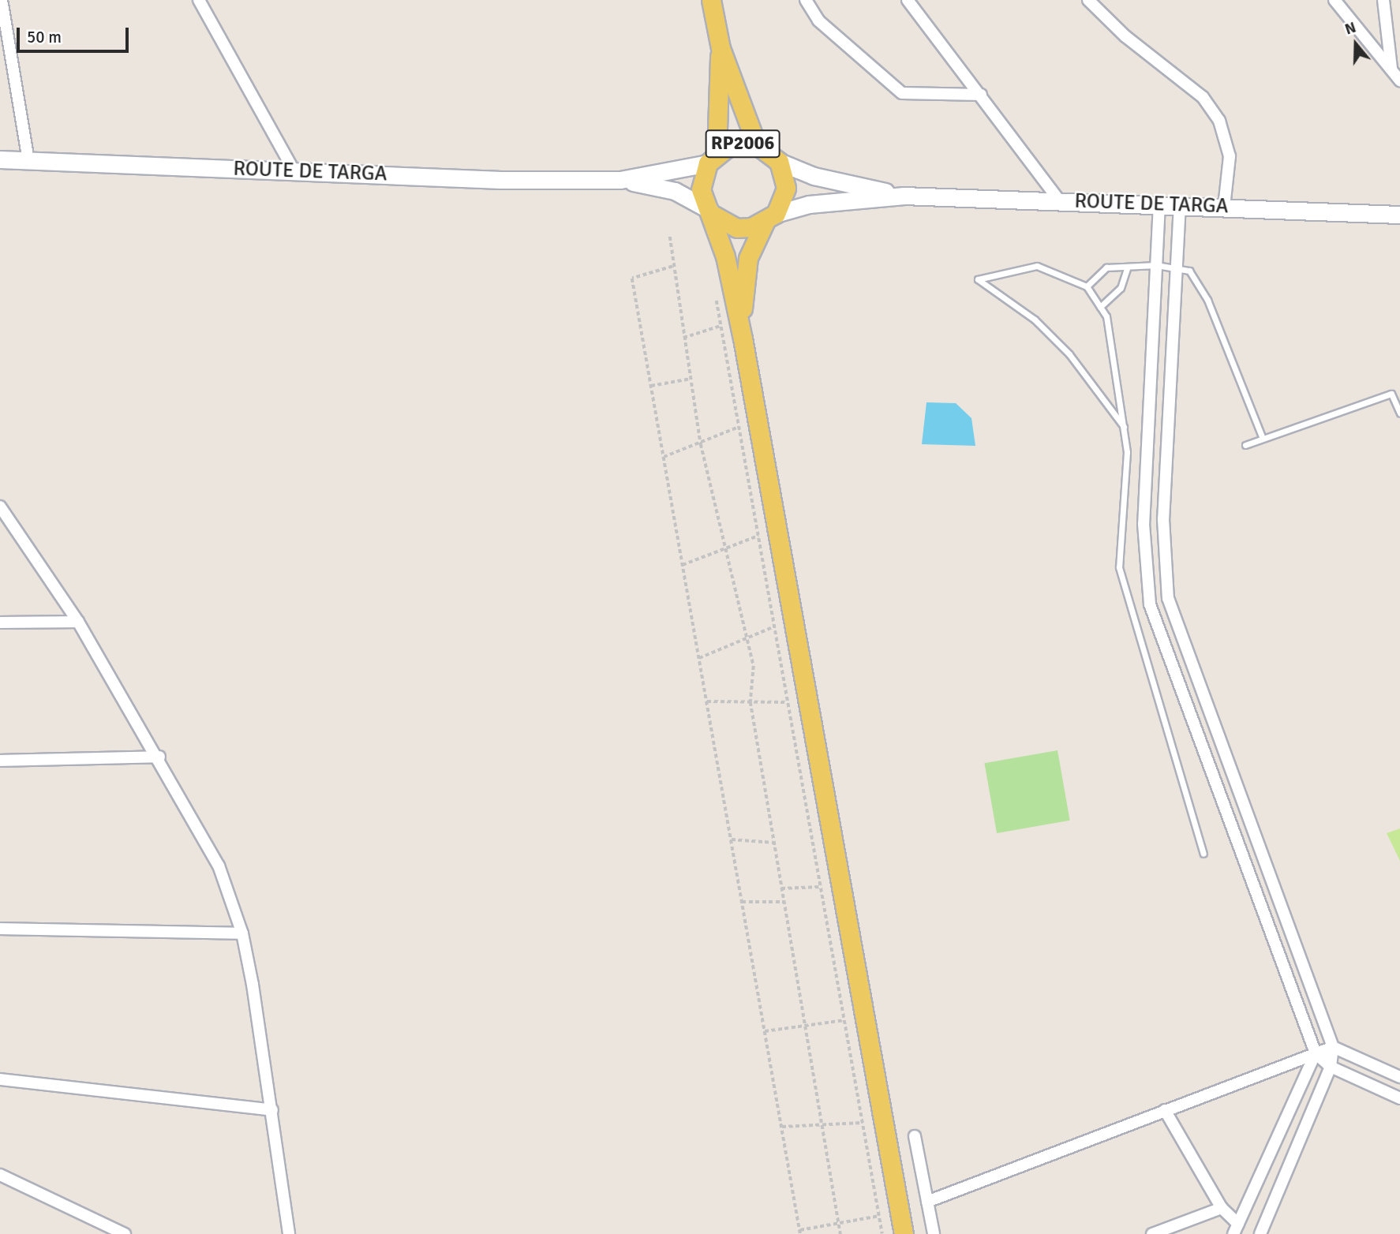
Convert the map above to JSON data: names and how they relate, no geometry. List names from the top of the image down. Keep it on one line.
{"streets":{"main road":["RP2006","ROUTE DE TARGA"]},"crossings":[["RP2006","ROUTE DE TARGA"]],"scale_bar":"50 m","north":"top"}
